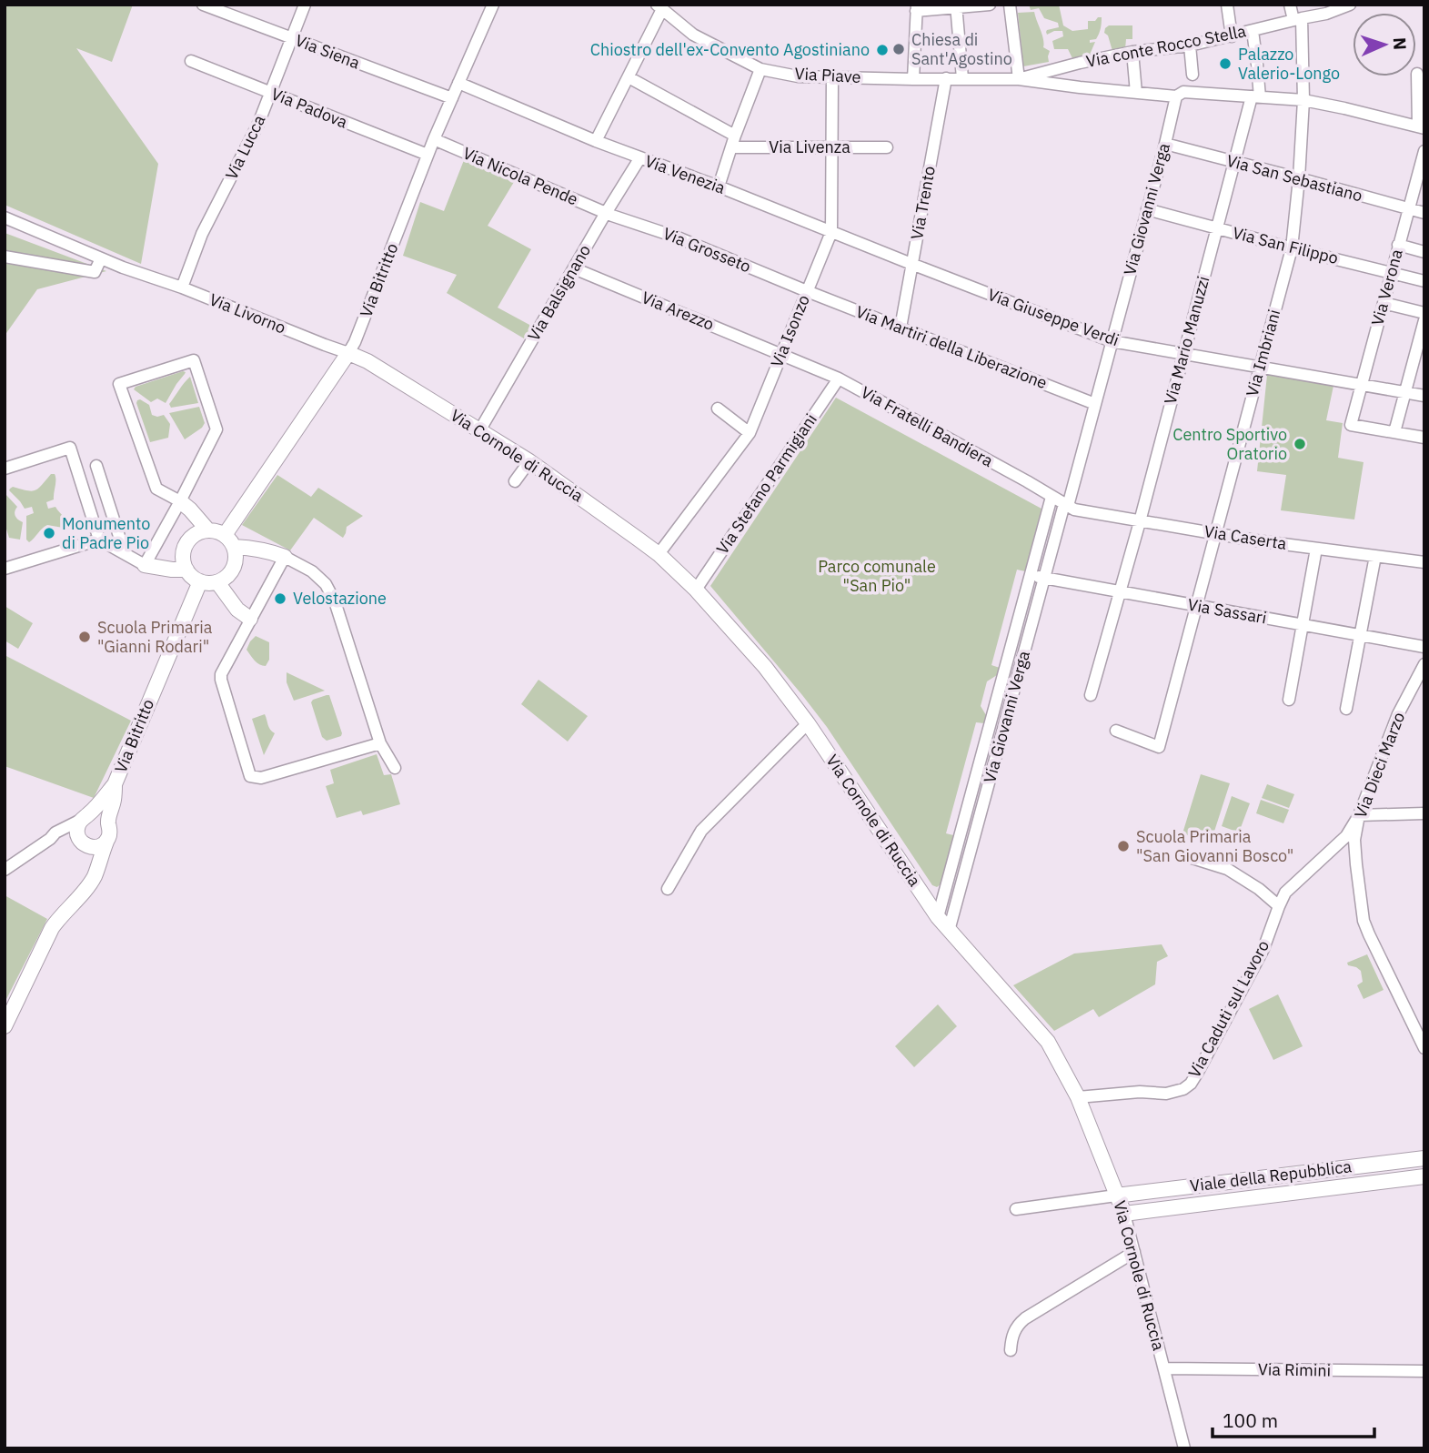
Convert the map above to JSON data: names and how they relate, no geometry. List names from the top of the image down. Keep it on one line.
{"streets":{"main road":["Via Bitritto","Via Cornole di Ruccia","Viale della Repubblica"],"street":["Via conte Rocco Stella","Via Siena","Via Piave","Via Padova","Via Lucca","Via Livenza","Via Venezia","Via Nicola Pende","Via San Sebastiano","Via Trento","Via Giovanni Verga","Via San Filippo","Via Grosseto","Via Verona","Via Balsignano","Via Arezzo","Via Livorno","Via Giuseppe Verdi","Via Isonzo","Via Mario Manuzzi","Via Martiri della Liberazione","Via Imbriani","Via Fratelli Bandiera","Via Stefano Parmigiani","Via Caserta","Via Sassari","Via Dieci Marzo","Via Caduti sul Lavoro","Via Rimini"]},"crossings":[["Via conte Rocco Stella","Via Piave"],["Via conte Rocco Stella","Via Mario Manuzzi"],["Via conte Rocco Stella","Via Imbriani"],["Via Siena","Via Lucca"],["Via Siena","Via Bitritto"],["Via Piave","Via Trento"],["Via Piave","Via Isonzo"],["Via Padova","Via Lucca"],["Via Padova","Via Bitritto"],["Via Lucca","Via Livorno"],["Via Livenza","Via Isonzo"],["Via Venezia","Via Trento"],["Via Venezia","Via Bitritto"],["Via Venezia","Via Balsignano"],["Via Venezia","Via Giuseppe Verdi"],["Via Venezia","Via Isonzo"],["Via Nicola Pende","Via Grosseto"],["Via Nicola Pende","Via Bitritto"],["Via Nicola Pende","Via Balsignano"],["Via San Sebastiano","Via Giovanni Verga"],["Via San Sebastiano","Via Verona"],["Via San Sebastiano","Via Mario Manuzzi"],["Via San Sebastiano","Via Imbriani"],["Via Trento","Via Giuseppe Verdi"],["Via Trento","Via Martiri della Liberazione"],["Via Giovanni Verga","Via San Filippo"],["Via Giovanni Verga","Via Giuseppe Verdi"],["Via Giovanni Verga","Via Martiri della Liberazione"],["Via Giovanni Verga","Via Fratelli Bandiera"],["Via Giovanni Verga","Via Cornole di Ruccia"],["Via Giovanni Verga","Via Caserta"],["Via Giovanni Verga","Via Sassari"],["Via San Filippo","Via Verona"],["Via San Filippo","Via Mario Manuzzi"],["Via San Filippo","Via Imbriani"],["Via Grosseto","Via Balsignano"],["Via Grosseto","Via Isonzo"],["Via Grosseto","Via Martiri della Liberazione"],["Via Bitritto","Via Livorno"],["Via Bitritto","Via Cornole di Ruccia"],["Via Verona","Via Giuseppe Verdi"],["Via Balsignano","Via Arezzo"],["Via Balsignano","Via Cornole di Ruccia"],["Via Arezzo","Via Isonzo"],["Via Arezzo","Via Fratelli Bandiera"],["Via Livorno","Via Cornole di Ruccia"],["Via Giuseppe Verdi","Via Mario Manuzzi"],["Via Giuseppe Verdi","Via Imbriani"],["Via Isonzo","Via Martiri della Liberazione"],["Via Isonzo","Via Fratelli Bandiera"],["Via Isonzo","Via Cornole di Ruccia"],["Via Mario Manuzzi","Via Caserta"],["Via Mario Manuzzi","Via Sassari"],["Via Imbriani","Via Caserta"],["Via Imbriani","Via Sassari"],["Via Fratelli Bandiera","Via Stefano Parmigiani"],["Via Fratelli Bandiera","Via Caserta"],["Via Cornole di Ruccia","Via Stefano Parmigiani"],["Via Cornole di Ruccia","Via Caduti sul Lavoro"],["Via Cornole di Ruccia","Viale della Repubblica"],["Via Cornole di Ruccia","Via Rimini"],["Via Dieci Marzo","Via Caduti sul Lavoro"]],"parks":["Parco comunale \"San Pio\""],"places":["Chiesa di Sant'Agostino","Chiostro dell'ex-Convento Agostiniano","Palazzo Valerio-Longo","Centro Sportivo Oratorio","Monumento di Padre Pio","Velostazione","Scuola Primaria \"Gianni Rodari\"","Scuola Primaria \"San Giovanni Bosco\""],"scale_bar":"100 m","north":"right"}
